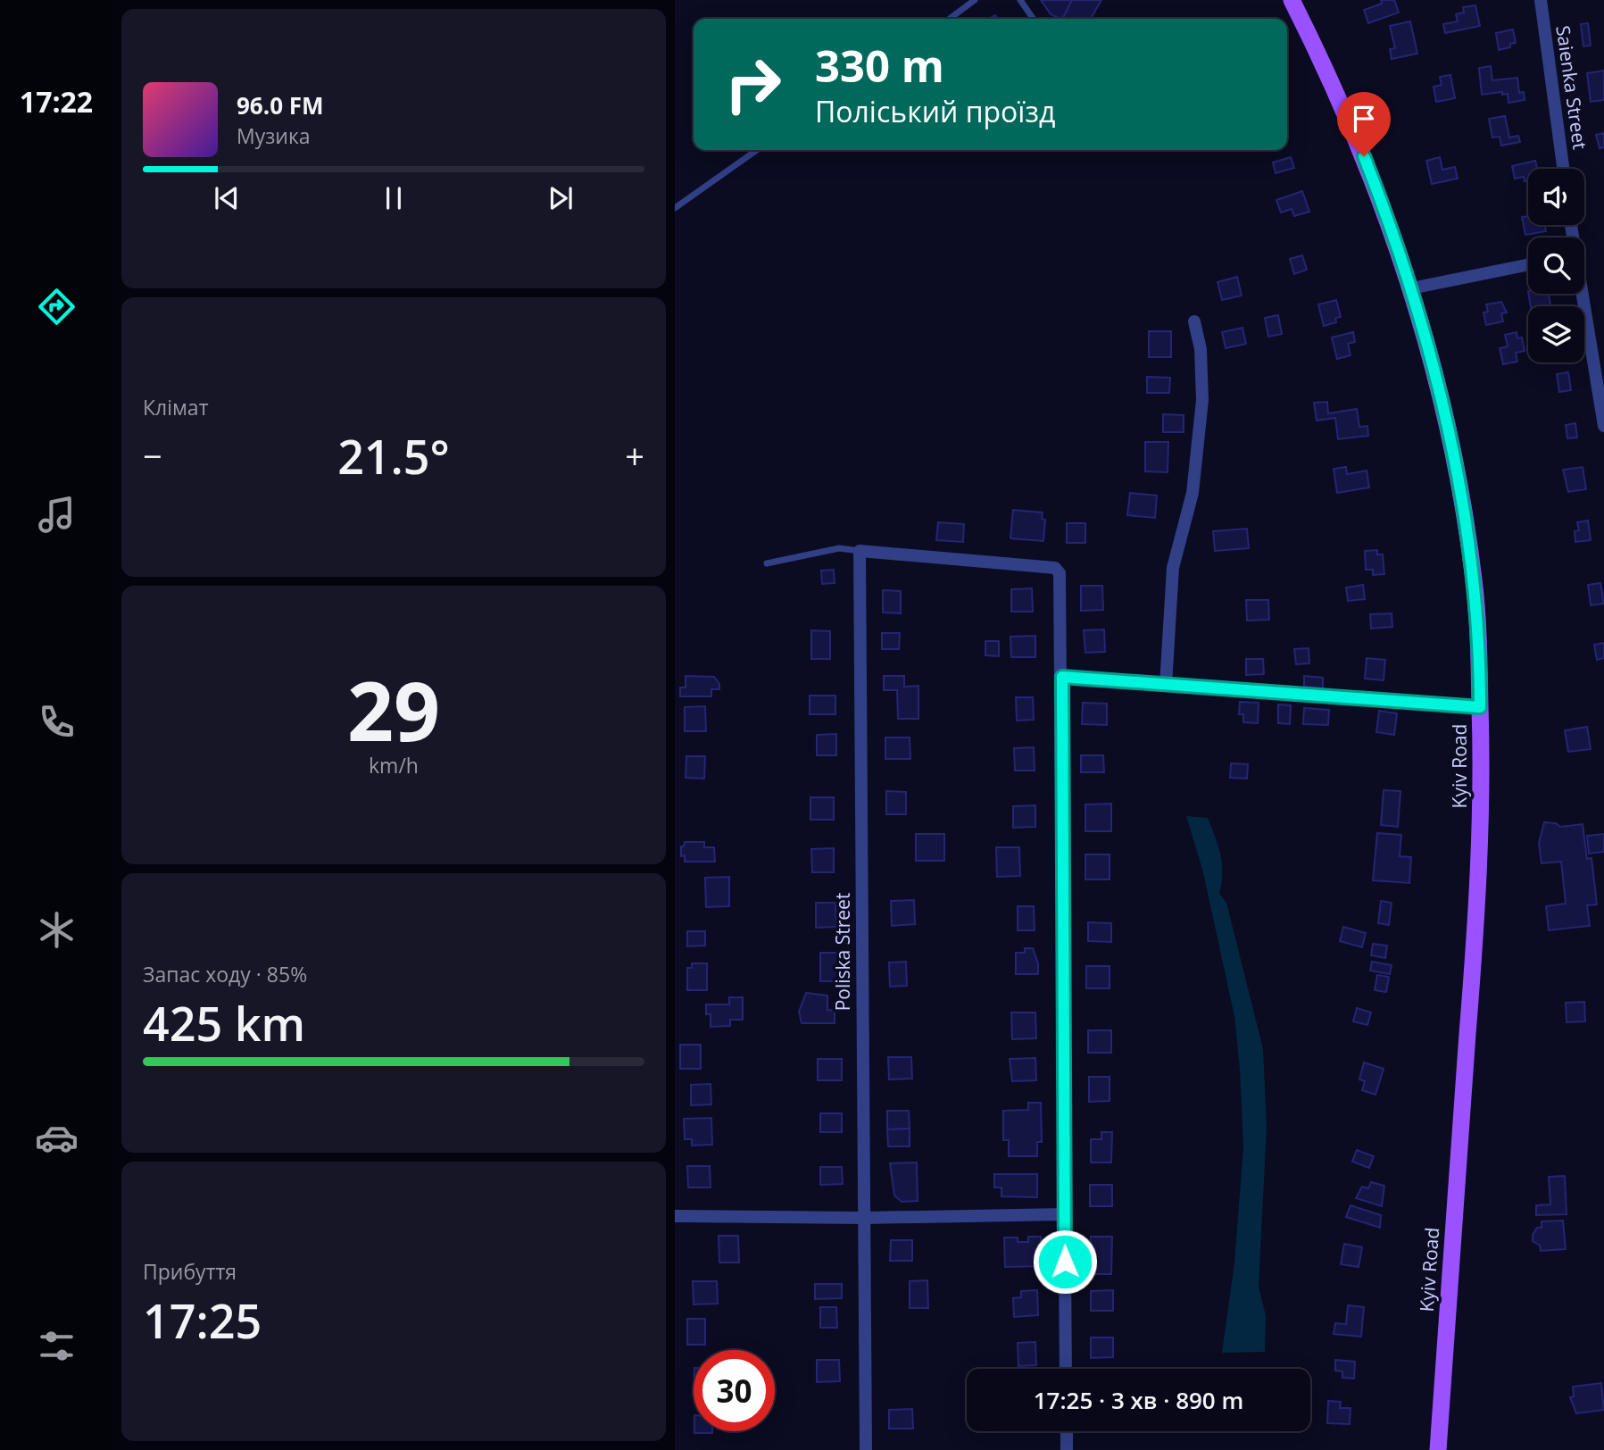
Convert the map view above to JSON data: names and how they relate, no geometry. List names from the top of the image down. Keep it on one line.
{"streets":{"main road":["Kyiv Road"],"street":["Saienka Street","Poliska Street"]},"page":{"tabs":"17:22","turn":["330 m","Поліський проїзд"],"song":["96.0 FM","Музика"],"tile":["Клімат",["29","km/h"],["Запас ходу · 85%","425 km"],["Прибуття","17:25"]],"heat":["−","21.5°","+"],"limit":"30","trip":"17:25 · 3 хв · 890 m"}}
